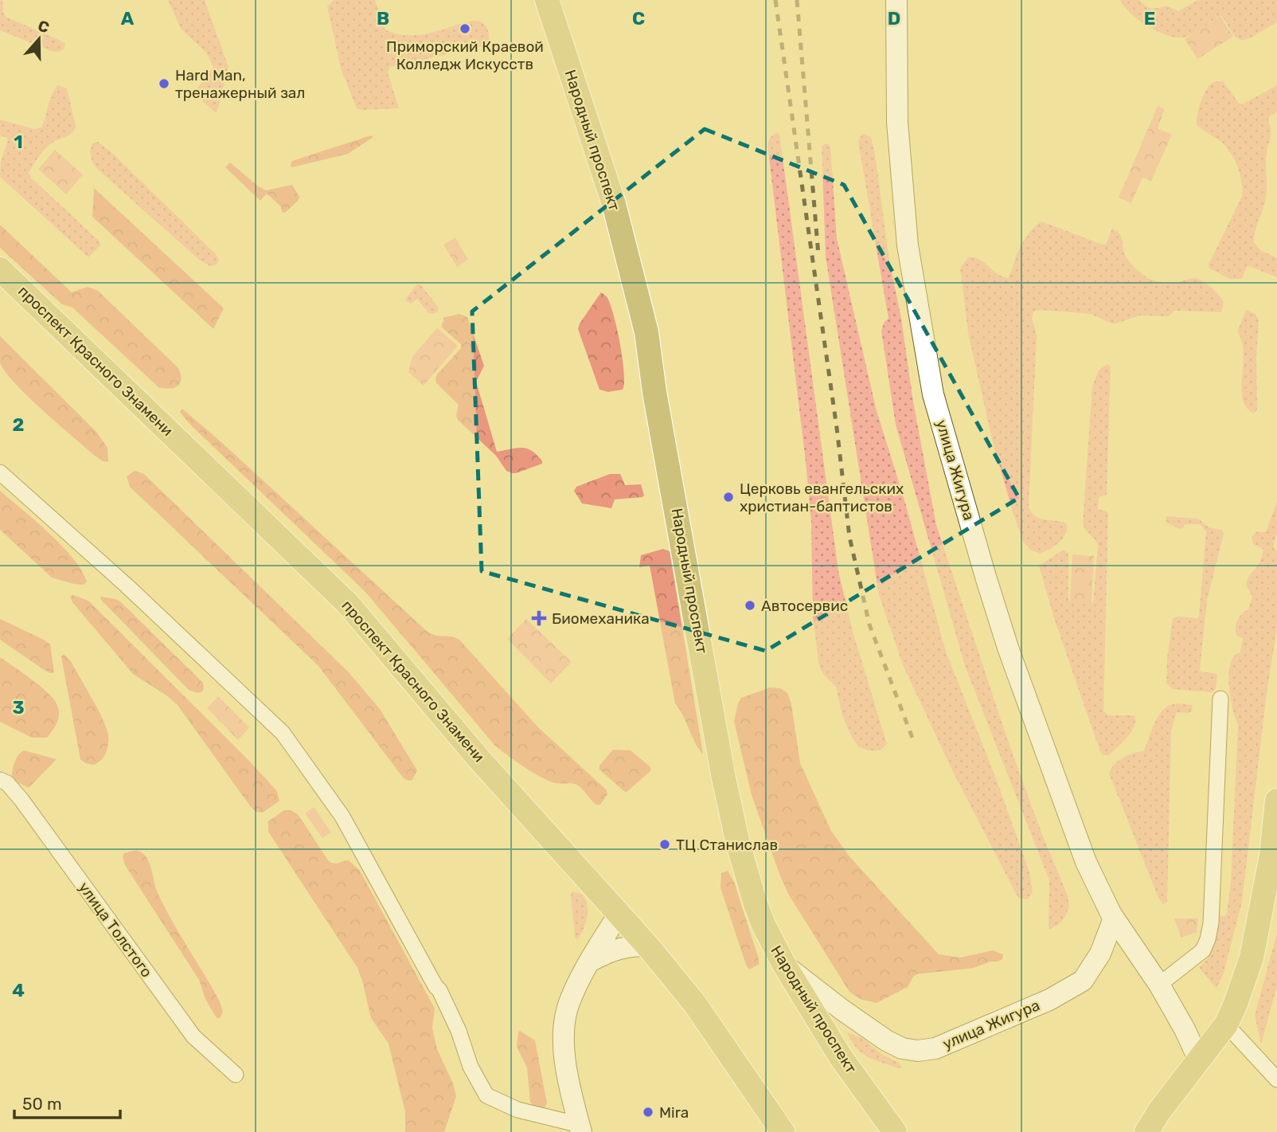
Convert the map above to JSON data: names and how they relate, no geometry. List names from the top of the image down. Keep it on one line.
{"streets":{"main road":["Народный проспект","проспект Красного Знамени","улица Жигура"],"street":["улица Толстого"]},"crossings":[["Народный проспект","улица Жигура"]],"places":{"other":["Приморский Краевой Колледж Искусств","Hard Man, тренажерный зал","Церковь евангельских христиан-баптистов","Автосервис","ТЦ Станислав","Mira"],"health":["Биомеханика"]},"scale_bar":"50 m","north":"top","grid":{"columns":["A","B","C","D","E"],"rows":["1","2","3","4"]}}
